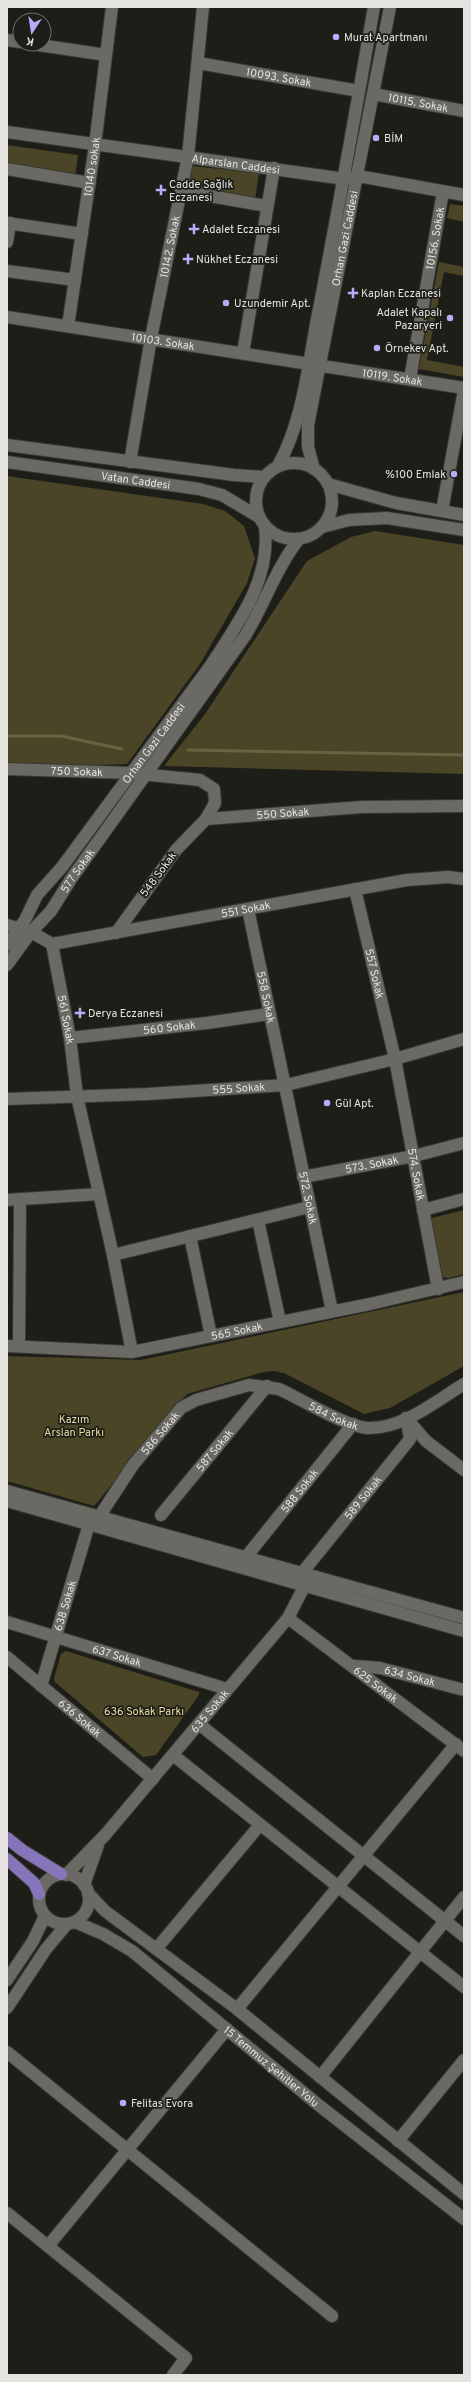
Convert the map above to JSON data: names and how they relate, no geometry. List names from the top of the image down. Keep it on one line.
{"streets":{"street":["10093. Sokak","10115. Sokak","Alparslan Caddesi","10140 sokak","Orhan Gazi Caddesi","10156. Sokak","10142. Sokak","10103. Sokak","10119. Sokak","Vatan Caddesi","750 Sokak","550 Sokak","577 Sokak","548 Sokak","551 Sokak","557 Sokak","558 Sokak","561 Sokak","560 Sokak","555 Sokak","573. Sokak","574. Sokak","572. Sokak","565 Sokak","584 Sokak","586 Sokak","587 Sokak","588 Sokak","589 Sokak","638 Sokak","637 Sokak","634 Sokak","625 Sokak","635 Sokak","636 Sokak","15 Temmuz Şehitler Yolu"]},"crossings":[["10093. Sokak","Orhan Gazi Caddesi"],["10093. Sokak","10142. Sokak"],["10115. Sokak","Orhan Gazi Caddesi"],["Alparslan Caddesi","10140 sokak"],["Alparslan Caddesi","Orhan Gazi Caddesi"],["Alparslan Caddesi","10156. Sokak"],["Alparslan Caddesi","10142. Sokak"],["10140 sokak","10103. Sokak"],["Orhan Gazi Caddesi","10103. Sokak"],["Orhan Gazi Caddesi","10119. Sokak"],["Orhan Gazi Caddesi","Vatan Caddesi"],["Orhan Gazi Caddesi","750 Sokak"],["Orhan Gazi Caddesi","577 Sokak"],["10156. Sokak","10119. Sokak"],["10142. Sokak","10103. Sokak"],["10142. Sokak","Vatan Caddesi"],["10103. Sokak","10119. Sokak"],["750 Sokak","577 Sokak"],["550 Sokak","548 Sokak"],["548 Sokak","551 Sokak"],["551 Sokak","557 Sokak"],["551 Sokak","558 Sokak"],["551 Sokak","561 Sokak"],["557 Sokak","555 Sokak"],["557 Sokak","574. Sokak"],["558 Sokak","560 Sokak"],["558 Sokak","555 Sokak"],["558 Sokak","572. Sokak"],["561 Sokak","560 Sokak"],["561 Sokak","555 Sokak"],["561 Sokak","565 Sokak"],["555 Sokak","574. Sokak"],["555 Sokak","572. Sokak"],["573. Sokak","574. Sokak"],["573. Sokak","572. Sokak"],["574. Sokak","565 Sokak"],["572. Sokak","565 Sokak"],["584 Sokak","586 Sokak"],["584 Sokak","587 Sokak"],["584 Sokak","588 Sokak"],["584 Sokak","589 Sokak"],["586 Sokak","638 Sokak"],["638 Sokak","637 Sokak"],["638 Sokak","636 Sokak"],["637 Sokak","635 Sokak"],["634 Sokak","625 Sokak"],["625 Sokak","635 Sokak"],["635 Sokak","636 Sokak"],["635 Sokak","15 Temmuz Şehitler Yolu"]],"parks":["Kazım Arslan Parkı","636 Sokak Parkı"],"places":{"other":["Murat Apartmanı","BİM","Uzundemir Apt.","Adalet Kapalı Pazaryeri","Örnekev Apt.","%100 Emlak","Gül Apt.","Felitas Evora"],"health":["Cadde Sağlık Eczanesi","Adalet Eczanesi","Nükhet Eczanesi","Kaplan Eczanesi","Derya Eczanesi"]},"north":"bottom"}
